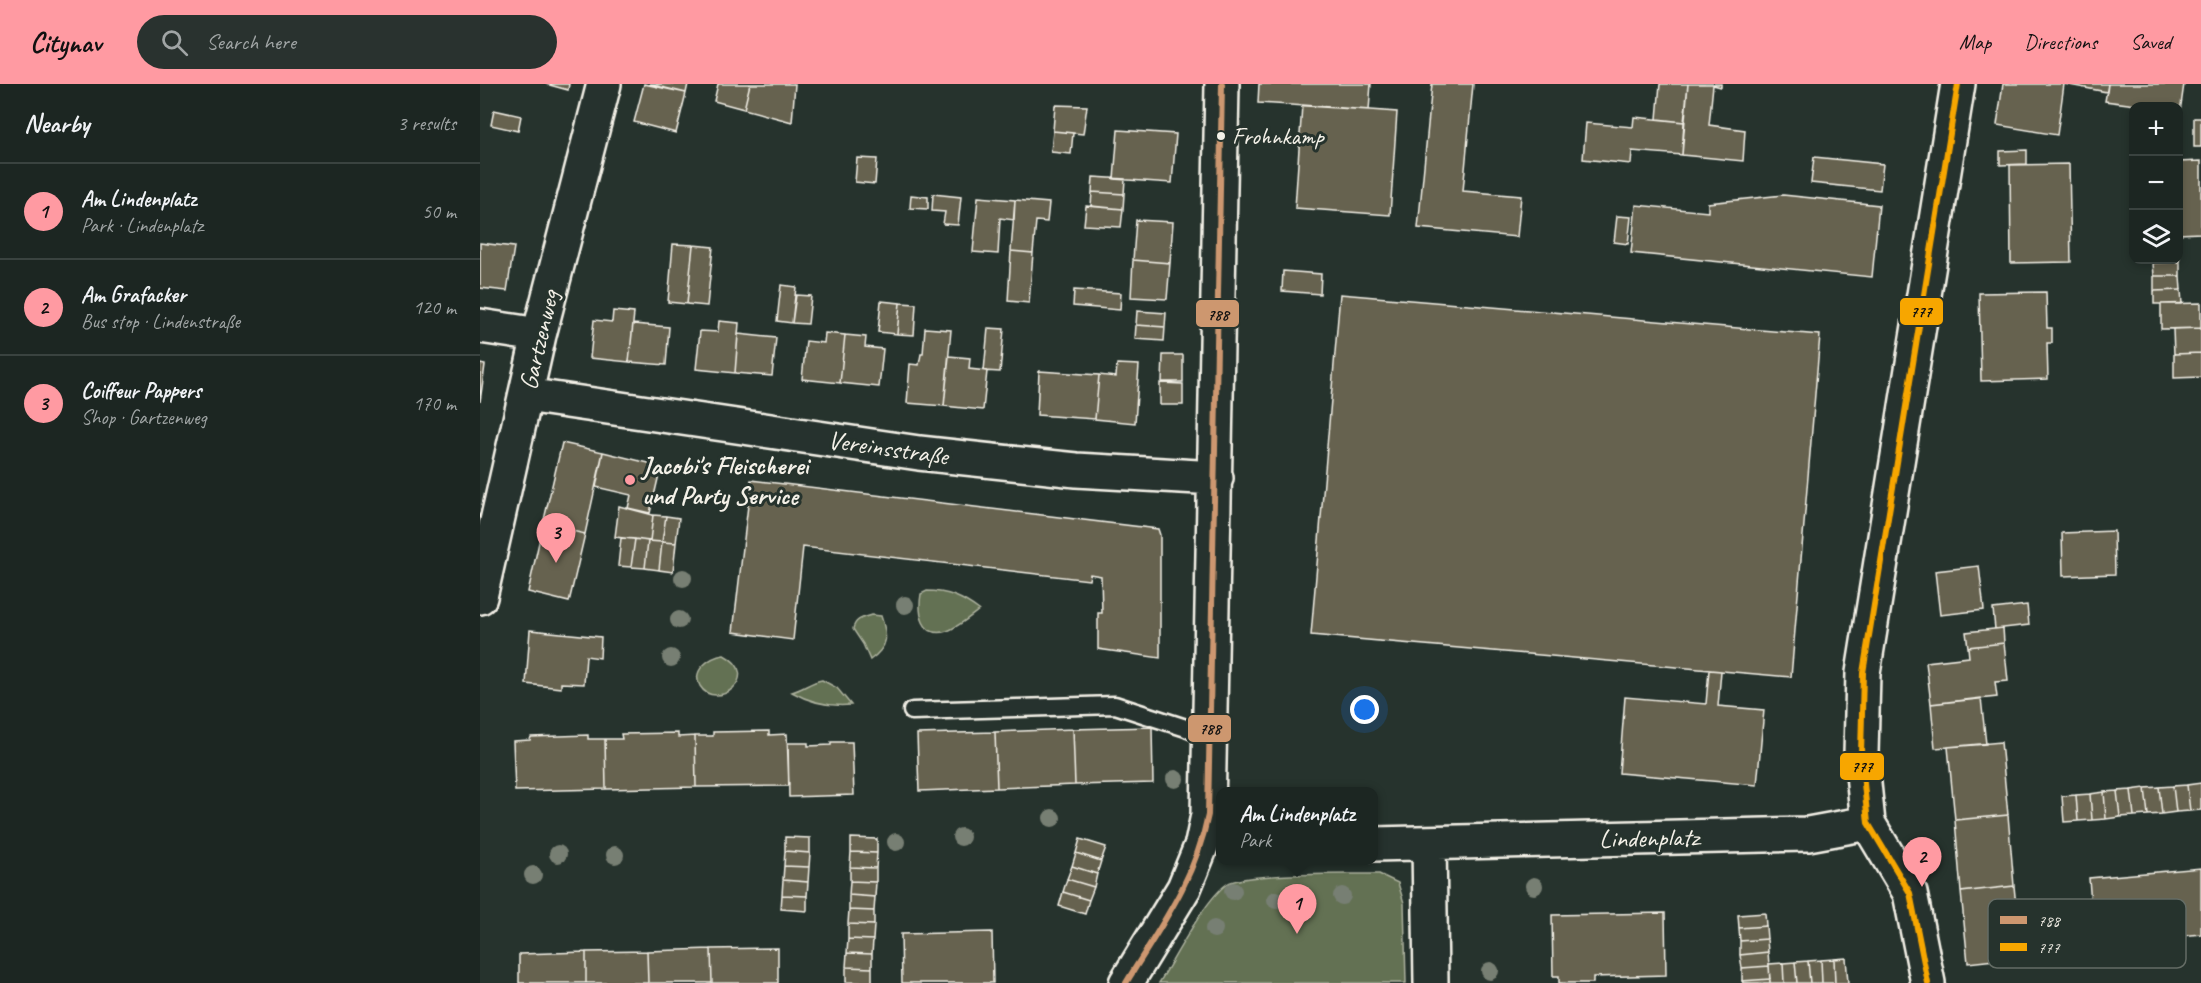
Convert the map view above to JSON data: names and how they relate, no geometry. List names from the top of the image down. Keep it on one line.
{"streets":{"street":["Gartzenweg","Vereinsstraße","Lindenplatz"]},"crossings":[["Gartzenweg","Vereinsstraße"]],"places":["Frohnkamp","Jacobi's Fleischerei und Party Service"],"lines":["transit line 788","transit line 777"],"legend":["788","777"],"page":{"header":"Citynav","search":"Search here","nav":["Map","Directions","Saved"],"heading":["Nearby","3 results"],"map_buttons":["+","−"],"list":[{"mark":"1","name":"Am Lindenplatz","note":"Park · Lindenplatz","value":"50 m"},{"mark":"2","name":"Am Grafacker","note":"Bus stop · Lindenstraße","value":"120 m"},{"mark":"3","name":"Coiffeur Pappers","note":"Shop · Gartzenweg","value":"170 m"}],"pins":["3","2","1"],"popup":["Am Lindenplatz","Park"]}}
